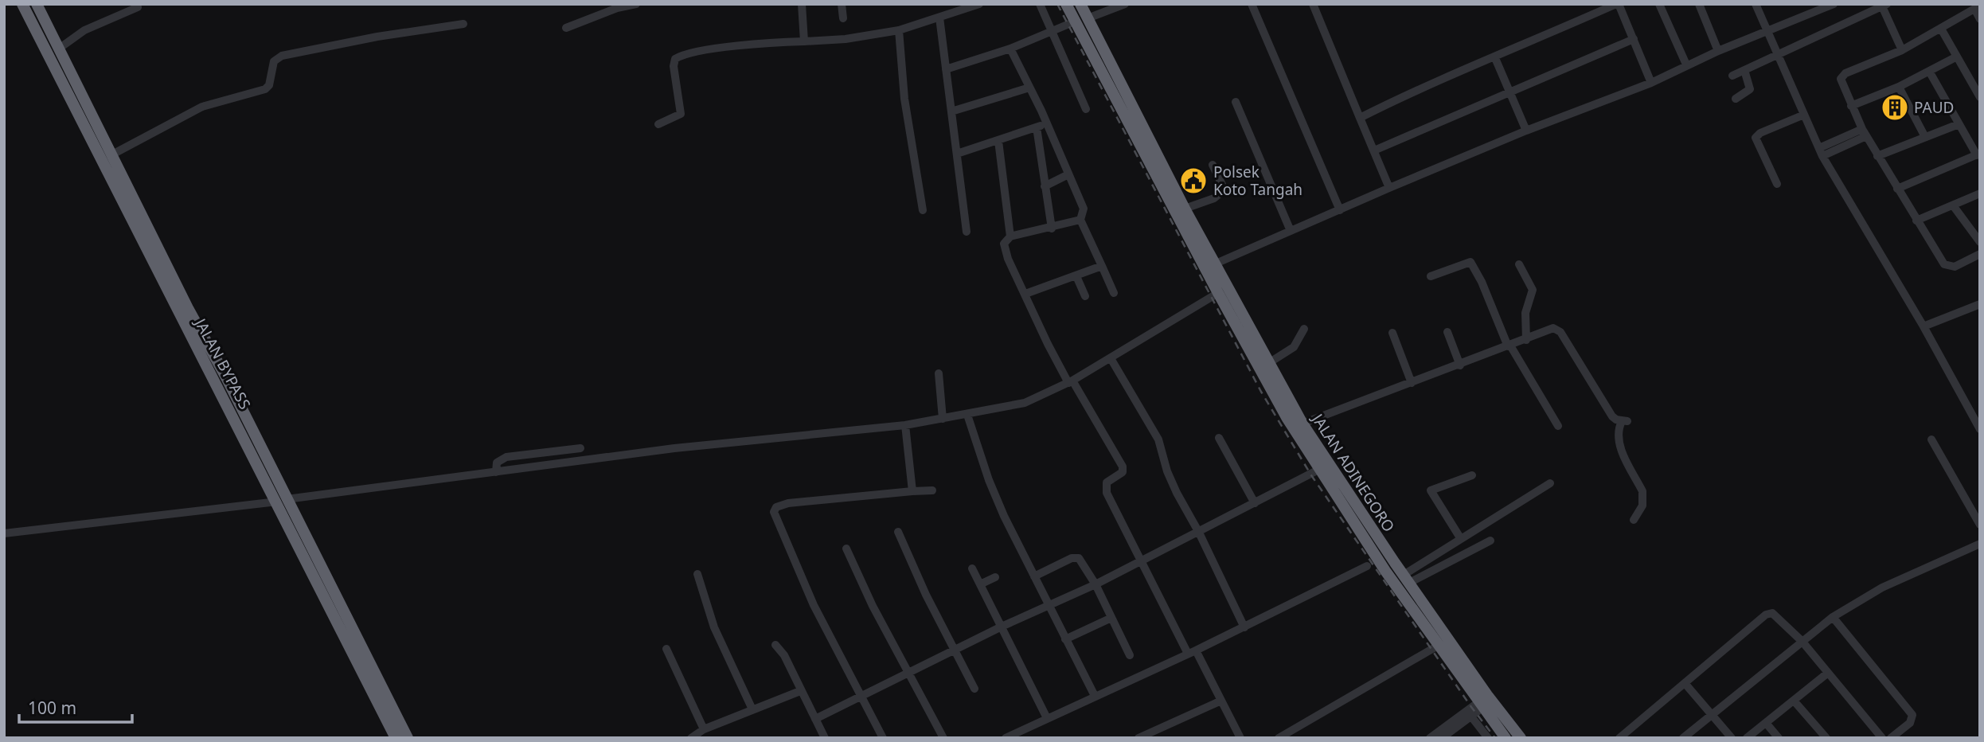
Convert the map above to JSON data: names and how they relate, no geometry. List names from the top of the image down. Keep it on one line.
{"streets":{"highway":["JALAN BYPASS","JALAN ADINEGORO"]},"places":{"building":["PAUD"],"public building":["Polsek Koto Tangah"]},"scale_bar":"100 m"}
